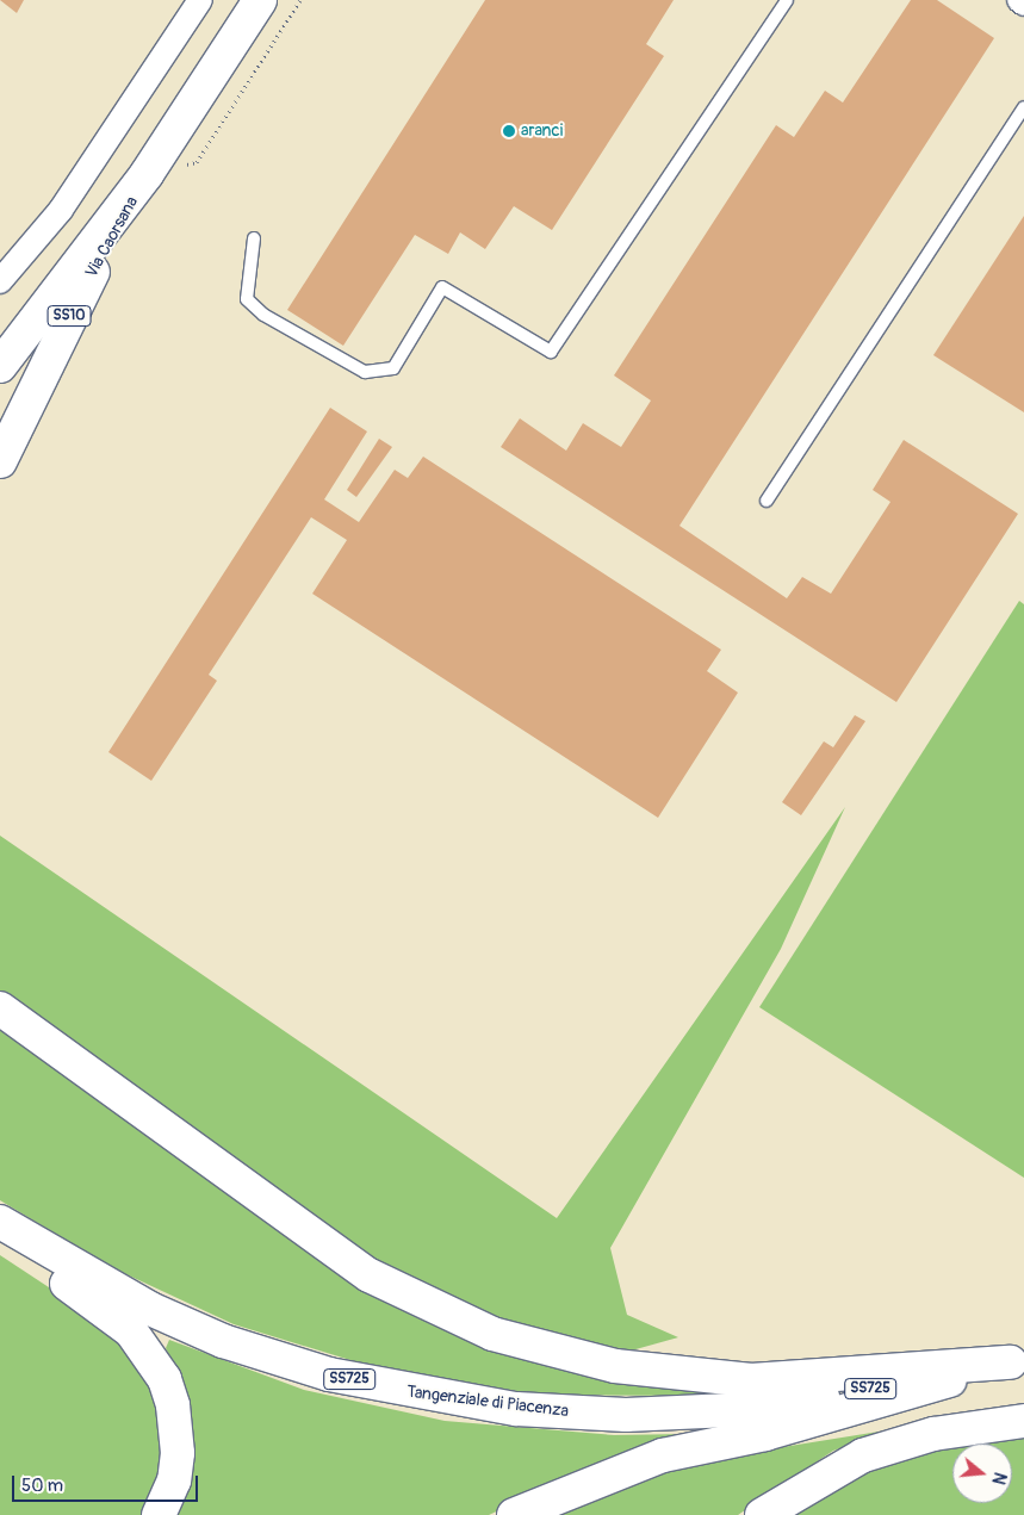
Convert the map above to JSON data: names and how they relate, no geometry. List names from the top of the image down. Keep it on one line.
{"streets":{"main road":["Via Caorsana","SS10","SS725","Tangenziale di Piacenza"]},"places":["aranci"],"scale_bar":"50 m","north":"right"}
